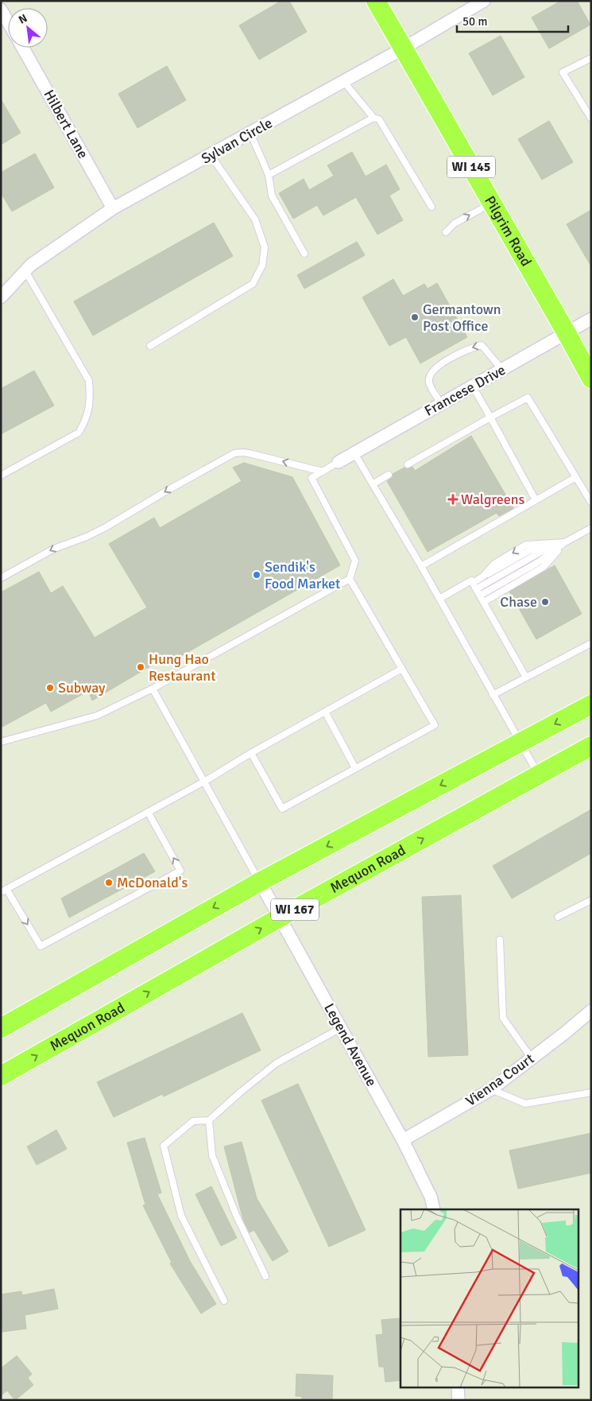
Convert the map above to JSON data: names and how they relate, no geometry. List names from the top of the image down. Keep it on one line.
{"streets":{"main road":["WI 145","Pilgrim Road","Mequon Road","WI 167"],"street":["Hilbert Lane","Sylvan Circle","Francese Drive","Legend Avenue","Vienna Court"]},"crossings":[["Hilbert Lane","Sylvan Circle"],["Sylvan Circle","Pilgrim Road"],["Pilgrim Road","Francese Drive"],["Mequon Road","Legend Avenue"],["WI 167","Legend Avenue"],["Legend Avenue","Vienna Court"]],"places":{"other":["Germantown Post Office","Sendik's Food Market","Chase","Hung Hao Restaurant","Subway","McDonald's"],"health":["Walgreens"]},"scale_bar":"50 m","north":"top left"}
